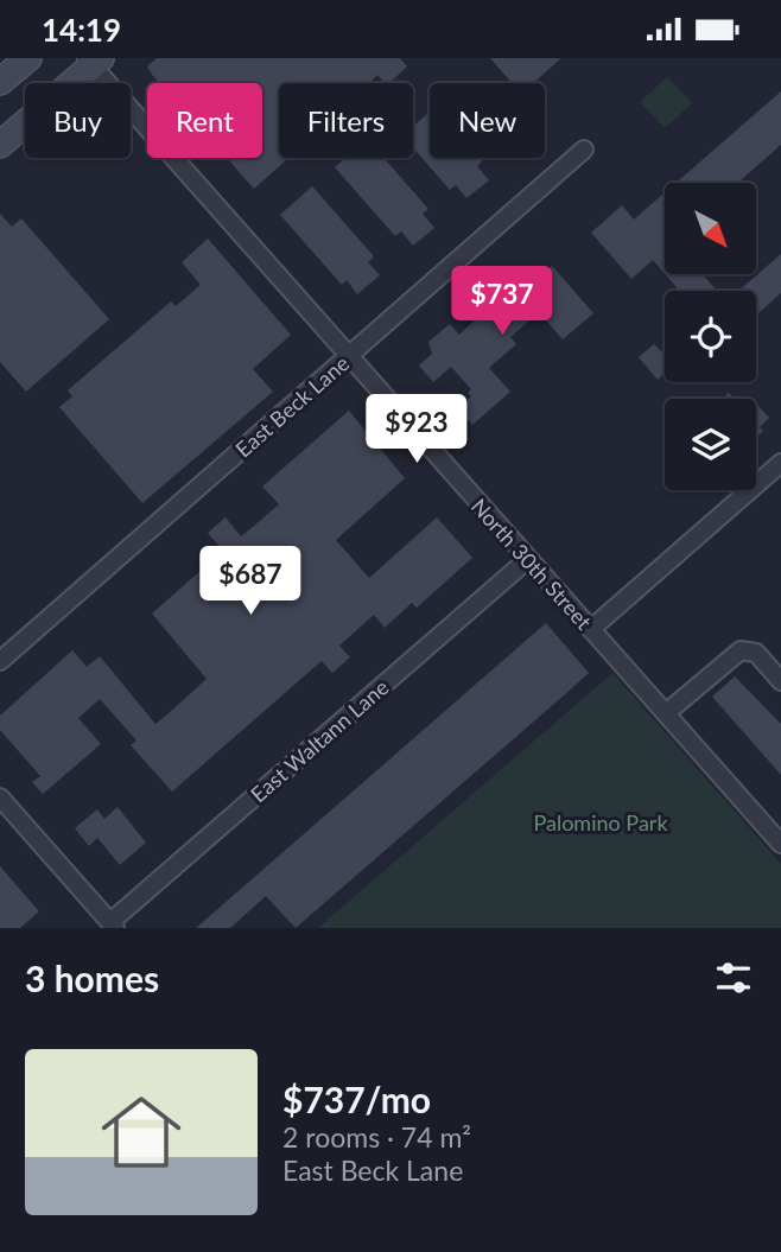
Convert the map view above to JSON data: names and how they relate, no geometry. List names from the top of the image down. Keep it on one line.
{"streets":{"street":["East Beck Lane","North 30th Street","East Waltann Lane"]},"crossings":[["East Beck Lane","North 30th Street"],["North 30th Street","East Waltann Lane"]],"parks":["Palomino Park"],"north":"bottom right","page":{"status":"14:19","chip":["Buy","Rent","Filters","New"],"price":["$737","$923","$687"],"heading":"3 homes","list":[{"name":"$737/mo","note":"2 rooms · 74 m² · East Beck Lane"}]}}
